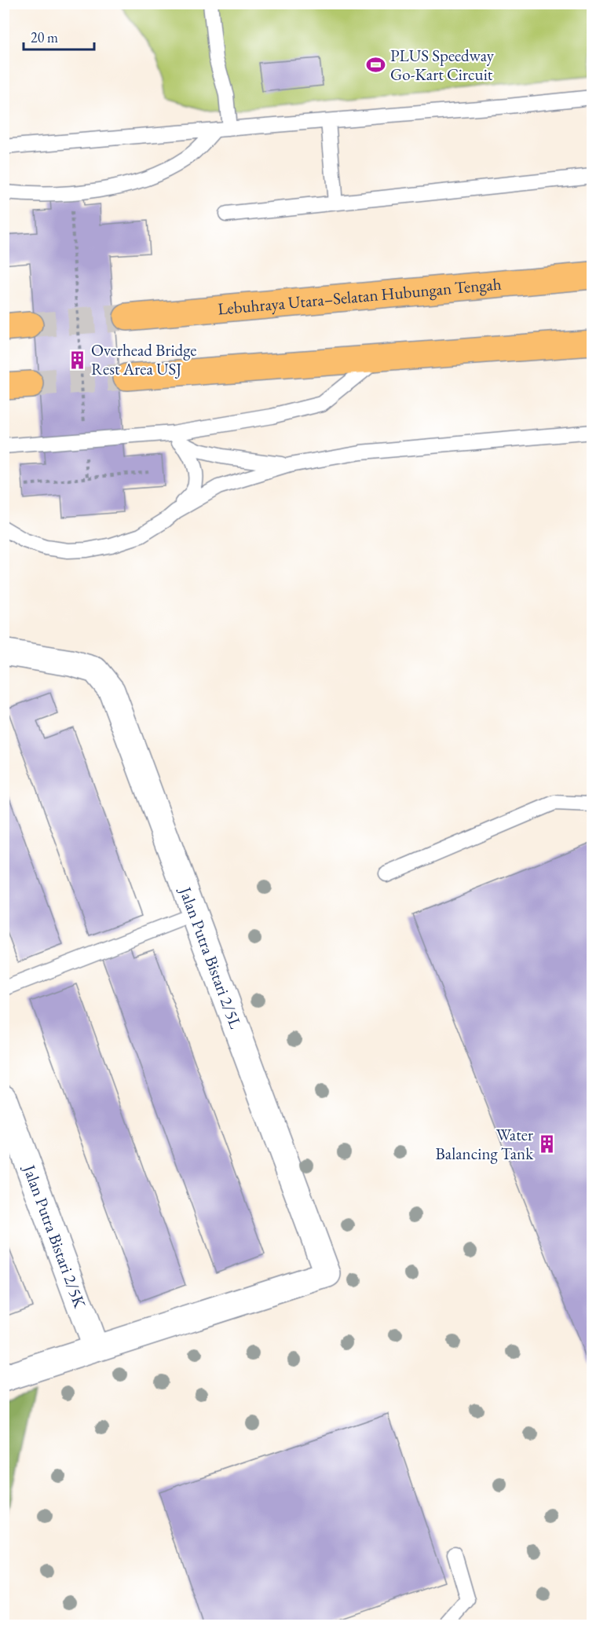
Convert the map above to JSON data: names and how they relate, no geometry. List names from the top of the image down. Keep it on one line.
{"streets":{"highway":["Lebuhraya Utara–Selatan Hubungan Tengah"],"street":["Jalan Putra Bistari 2/5L","Jalan Putra Bistari 2/5K"]},"crossings":[["Jalan Putra Bistari 2/5L","Jalan Putra Bistari 2/5K"]],"places":{"sports":["PLUS Speedway Go-Kart Circuit"],"building":["Overhead Bridge Rest Area USJ","Water Balancing Tank"]},"scale_bar":"20 m"}
